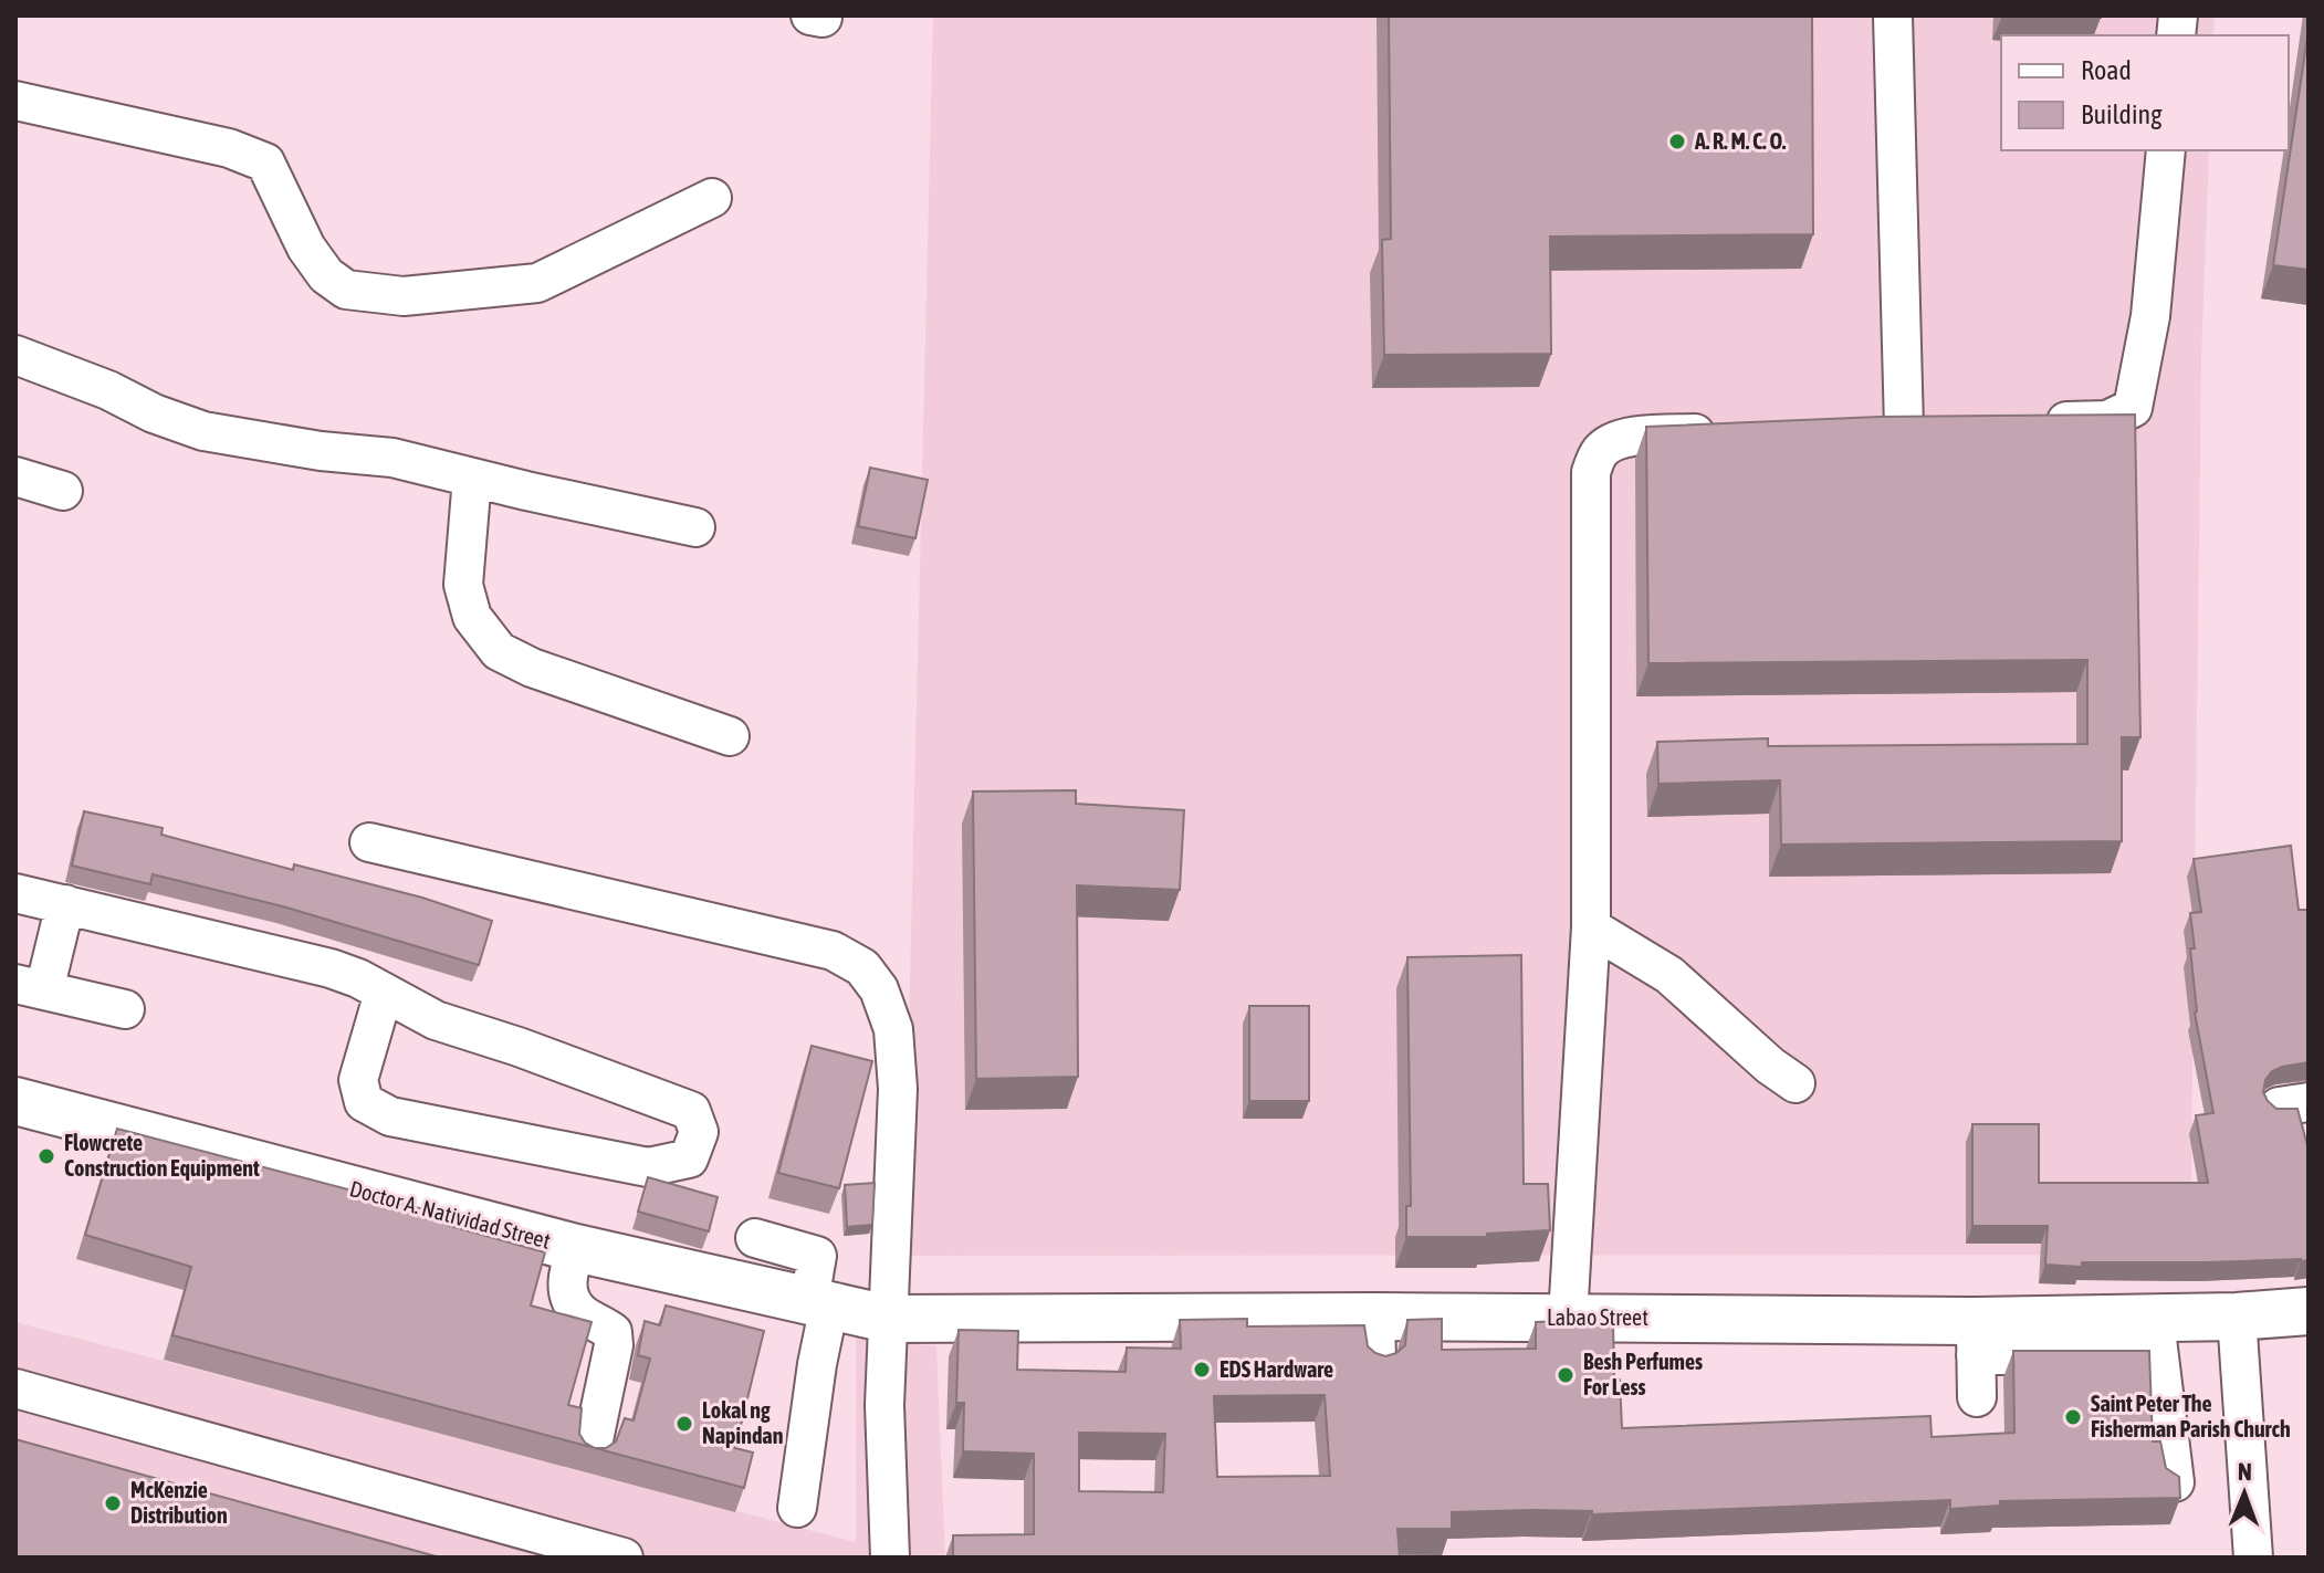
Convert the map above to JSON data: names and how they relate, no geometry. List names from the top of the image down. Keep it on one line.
{"streets":{"main road":["Doctor A. Natividad Street","Labao Street"]},"crossings":[["Doctor A. Natividad Street","Labao Street"]],"places":["A. R. M. C. O.","Flowcrete Construction Equipment","EDS Hardware","Besh Perfumes For Less","Saint Peter The Fisherman Parish Church","Lokal ng Napindan","McKenzie Distribution"],"legend":["Road","Building"],"north":"top"}
